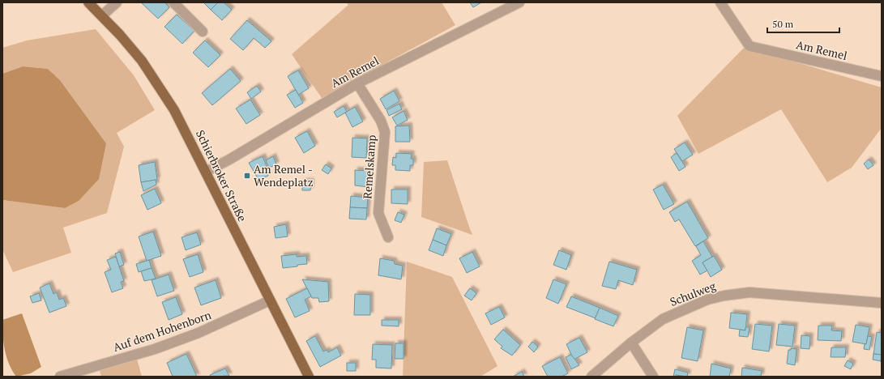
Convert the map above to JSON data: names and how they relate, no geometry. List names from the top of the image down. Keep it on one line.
{"streets":{"main road":["Schierbroker Straße"],"street":["Am Remel","Remelskamp","Schulweg","Auf dem Hohenborn"]},"crossings":[["Am Remel","Remelskamp"],["Am Remel","Schierbroker Straße"],["Schierbroker Straße","Auf dem Hohenborn"]],"places":{"transit":["Am Remel - Wendeplatz"]},"scale_bar":"50 m"}
